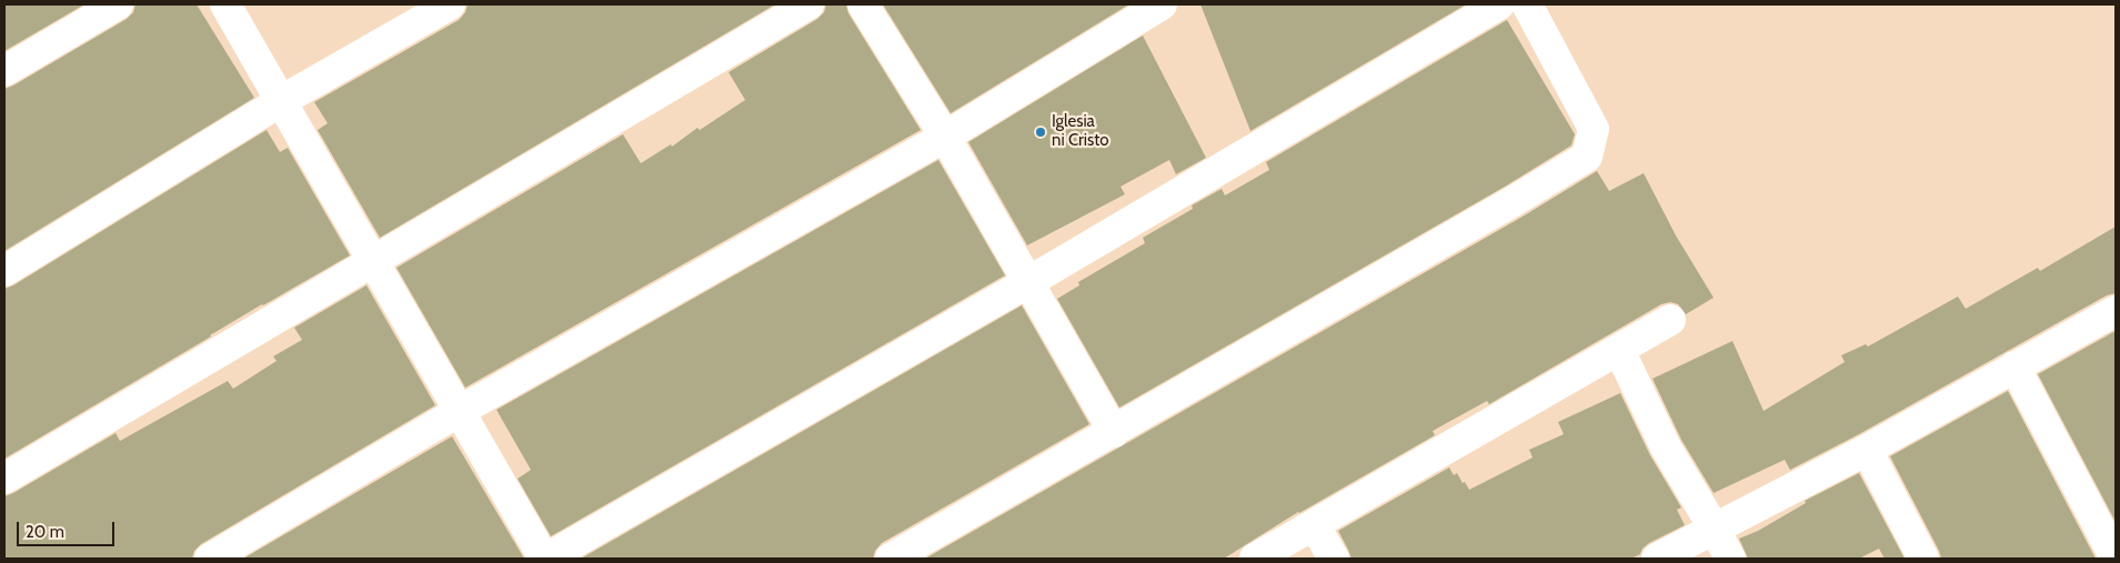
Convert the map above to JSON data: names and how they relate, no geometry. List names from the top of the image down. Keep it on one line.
{"places":["Iglesia ni Cristo"],"scale_bar":"20 m"}
